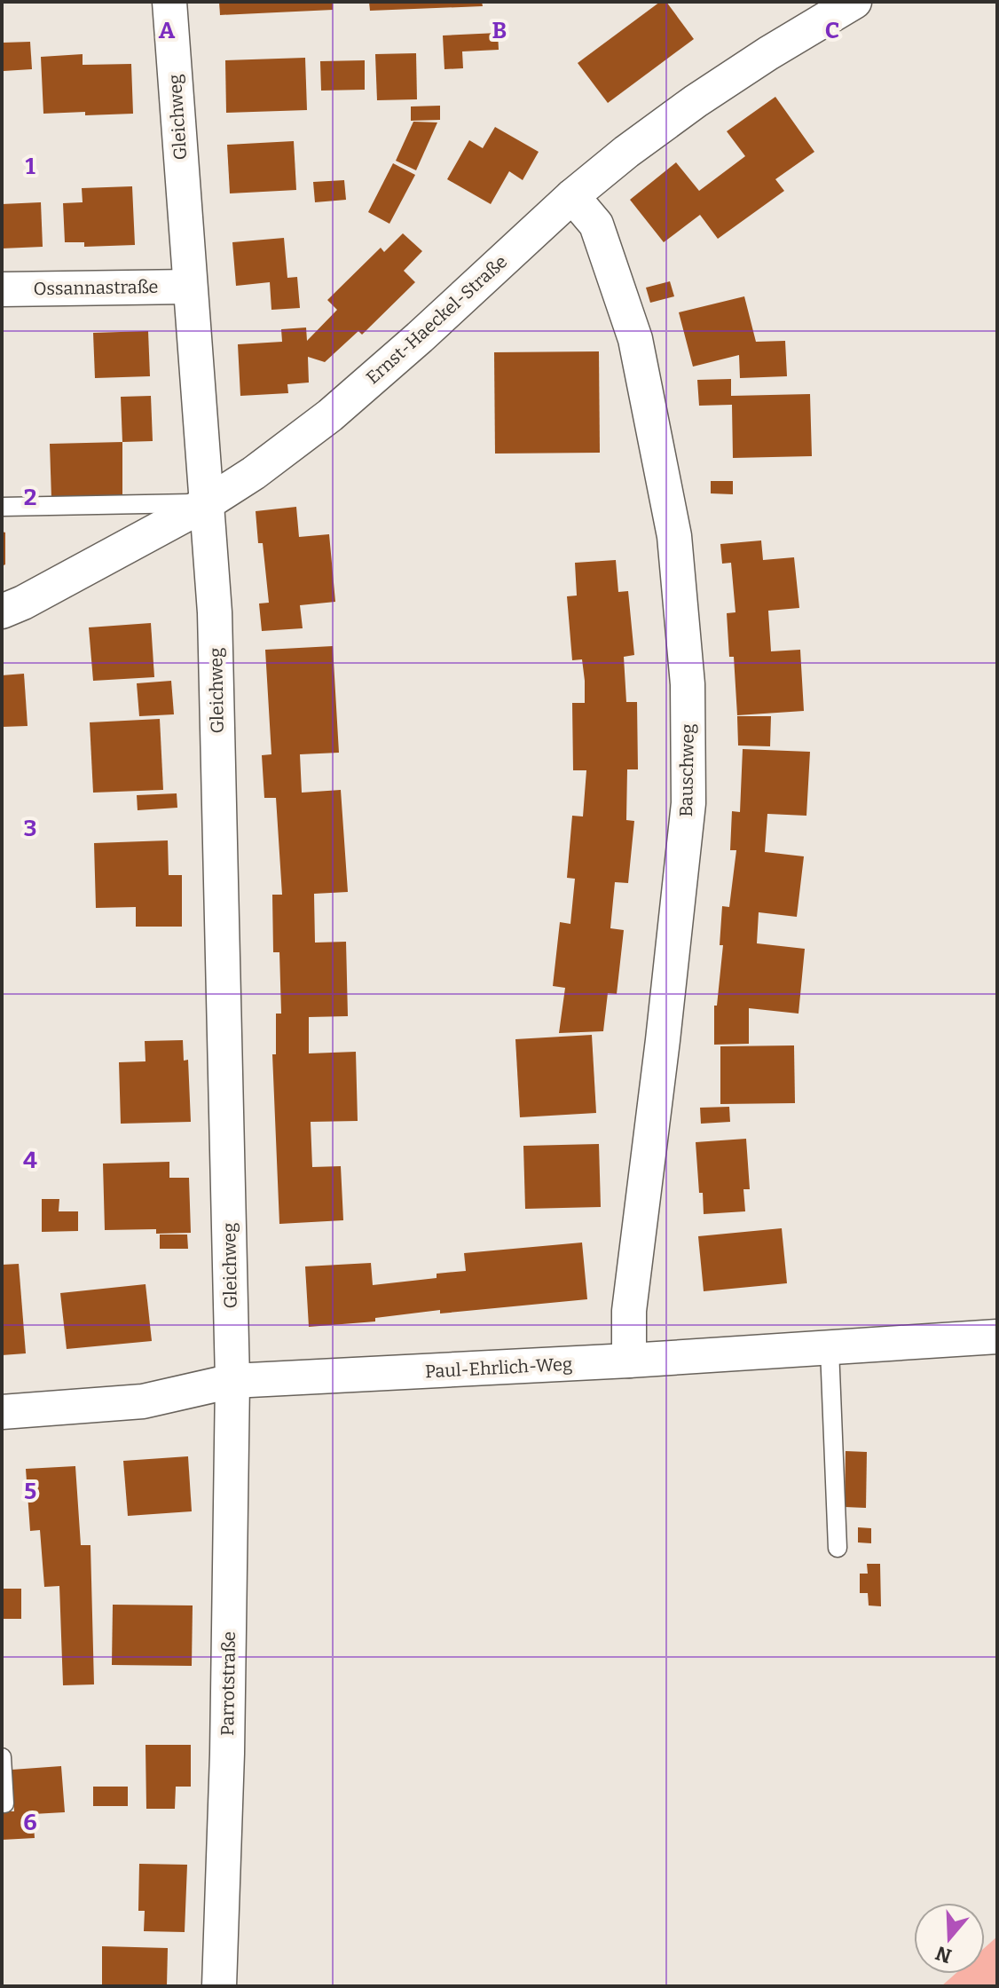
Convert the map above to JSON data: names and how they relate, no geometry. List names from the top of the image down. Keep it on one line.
{"streets":{"street":["Gleichweg","Ossannastraße","Ernst-Haeckel-Straße","Bauschweg","Paul-Ehrlich-Weg","Parrotstraße"]},"crossings":[["Gleichweg","Ossannastraße"],["Gleichweg","Ernst-Haeckel-Straße"],["Gleichweg","Paul-Ehrlich-Weg"],["Gleichweg","Parrotstraße"],["Ernst-Haeckel-Straße","Bauschweg"],["Bauschweg","Paul-Ehrlich-Weg"],["Paul-Ehrlich-Weg","Parrotstraße"]],"north":"bottom","grid":{"columns":["A","B","C"],"rows":["1","2","3","4","5","6"]}}
